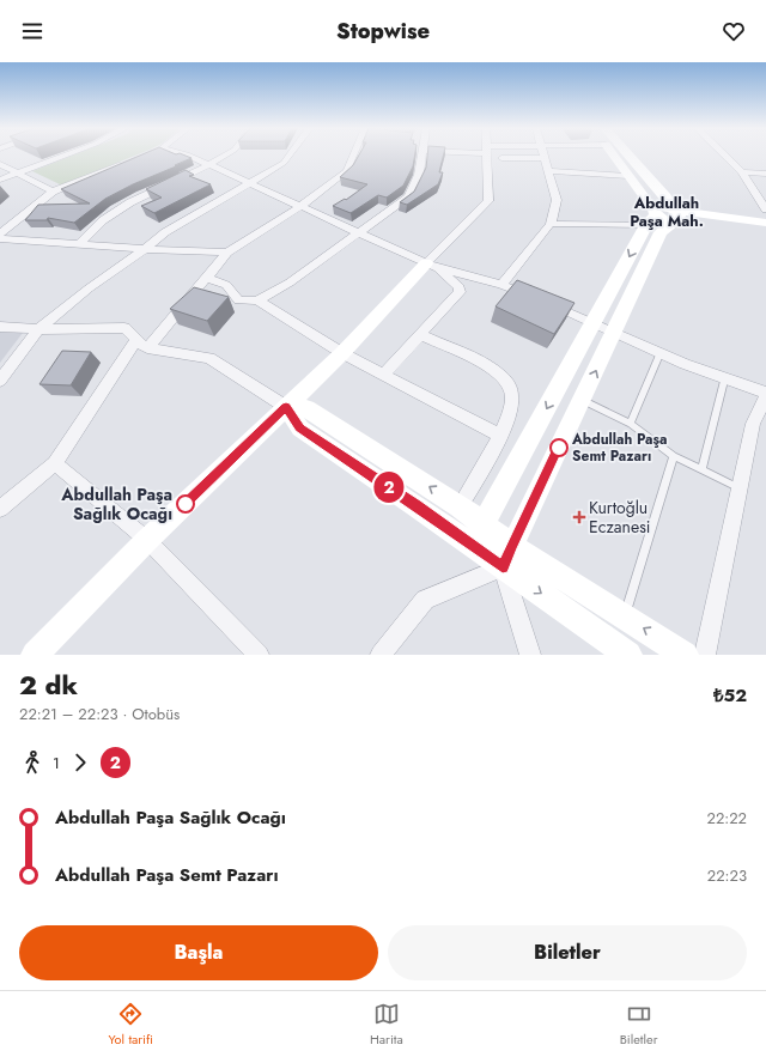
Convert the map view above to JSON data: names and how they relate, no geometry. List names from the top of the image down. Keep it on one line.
{"districts":["Abdullah Paşa Mah."],"places":{"other":["Abdullah Paşa Semt Pazarı","Abdullah Paşa Sağlık Ocağı"],"health":["Kurtoğlu Eczanesi"]},"lines":["bus line 2"],"page":{"header":"Stopwise","on_map":"2","heading":["2 dk","22:21 – 22:23 · Otobüs","₺52"],"legs":["1","2"],"list":[{"name":"Abdullah Paşa Sağlık Ocağı","value":"22:22"},{"name":"Abdullah Paşa Semt Pazarı","value":"22:23"}],"buttons":["Başla","Biletler"],"tabs":["Yol tarifi","Harita","Biletler"]}}
